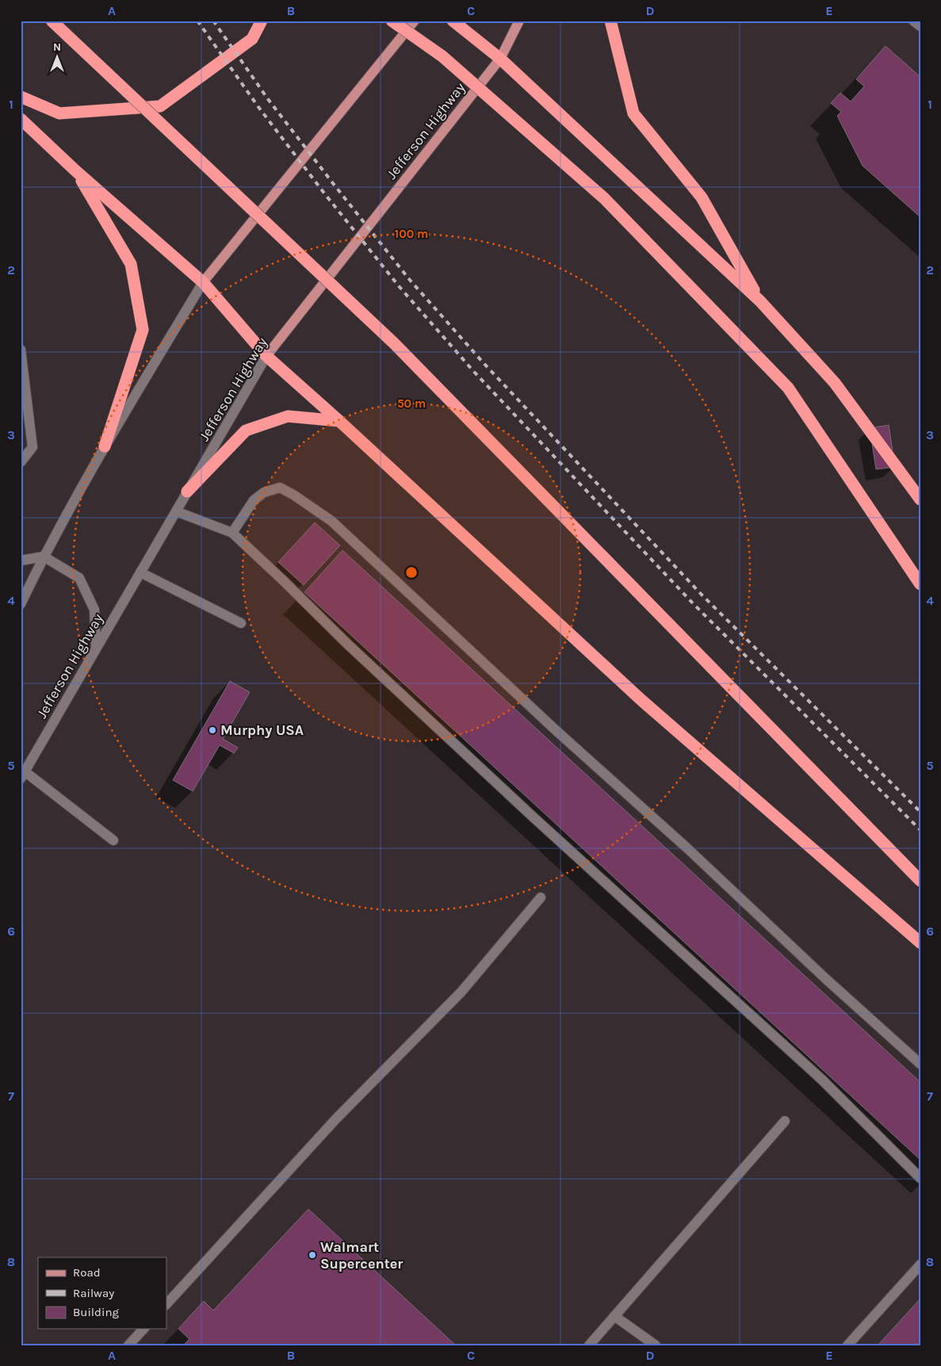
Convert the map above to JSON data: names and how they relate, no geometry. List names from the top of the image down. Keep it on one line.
{"streets":{"main road":["Jefferson Highway"]},"places":["Murphy USA","Walmart Supercenter"],"legend":["Road","Railway","Building"],"north":"top","grid":{"columns":["A","B","C","D","E"],"rows":["1","2","3","4","5","6","7","8"]},"rings":["100 m","50 m"]}
